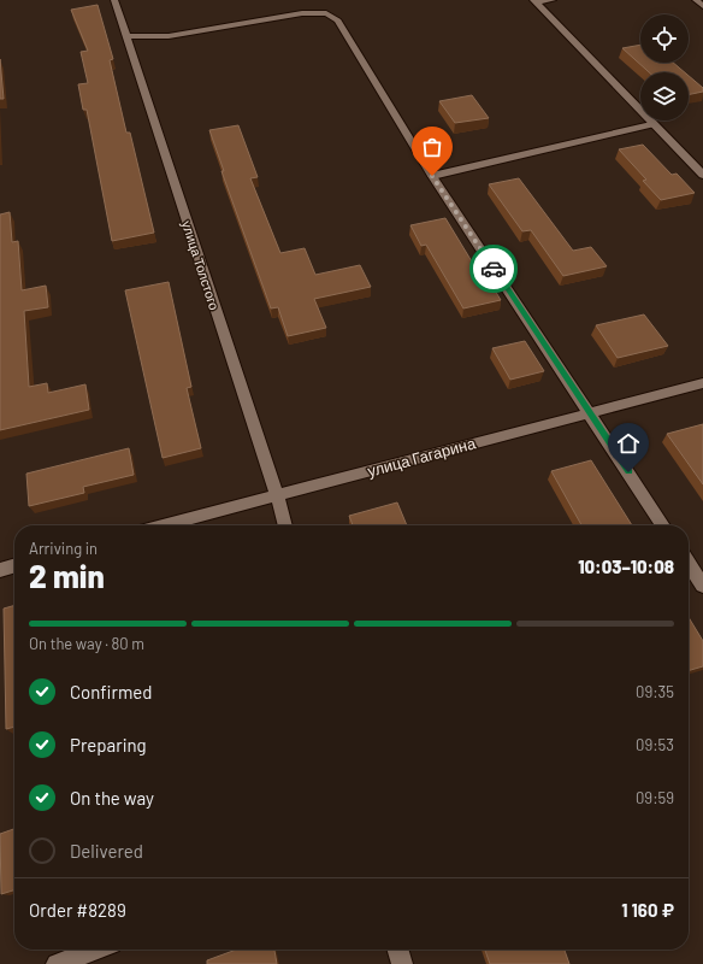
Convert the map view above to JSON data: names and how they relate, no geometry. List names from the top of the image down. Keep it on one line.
{"streets":{"street":["улица Толстого","улица Гагарина"]},"crossings":[["улица Толстого","улица Гагарина"]],"page":{"heading":["2 min","Arriving in","10:03–10:08"],"panel":["Order #8289","1 160 ₽"],"bar":"On the way · 80 m","list":[["Confirmed","09:35"],["Preparing","09:53"],["On the way","09:59"],"Delivered"]}}
